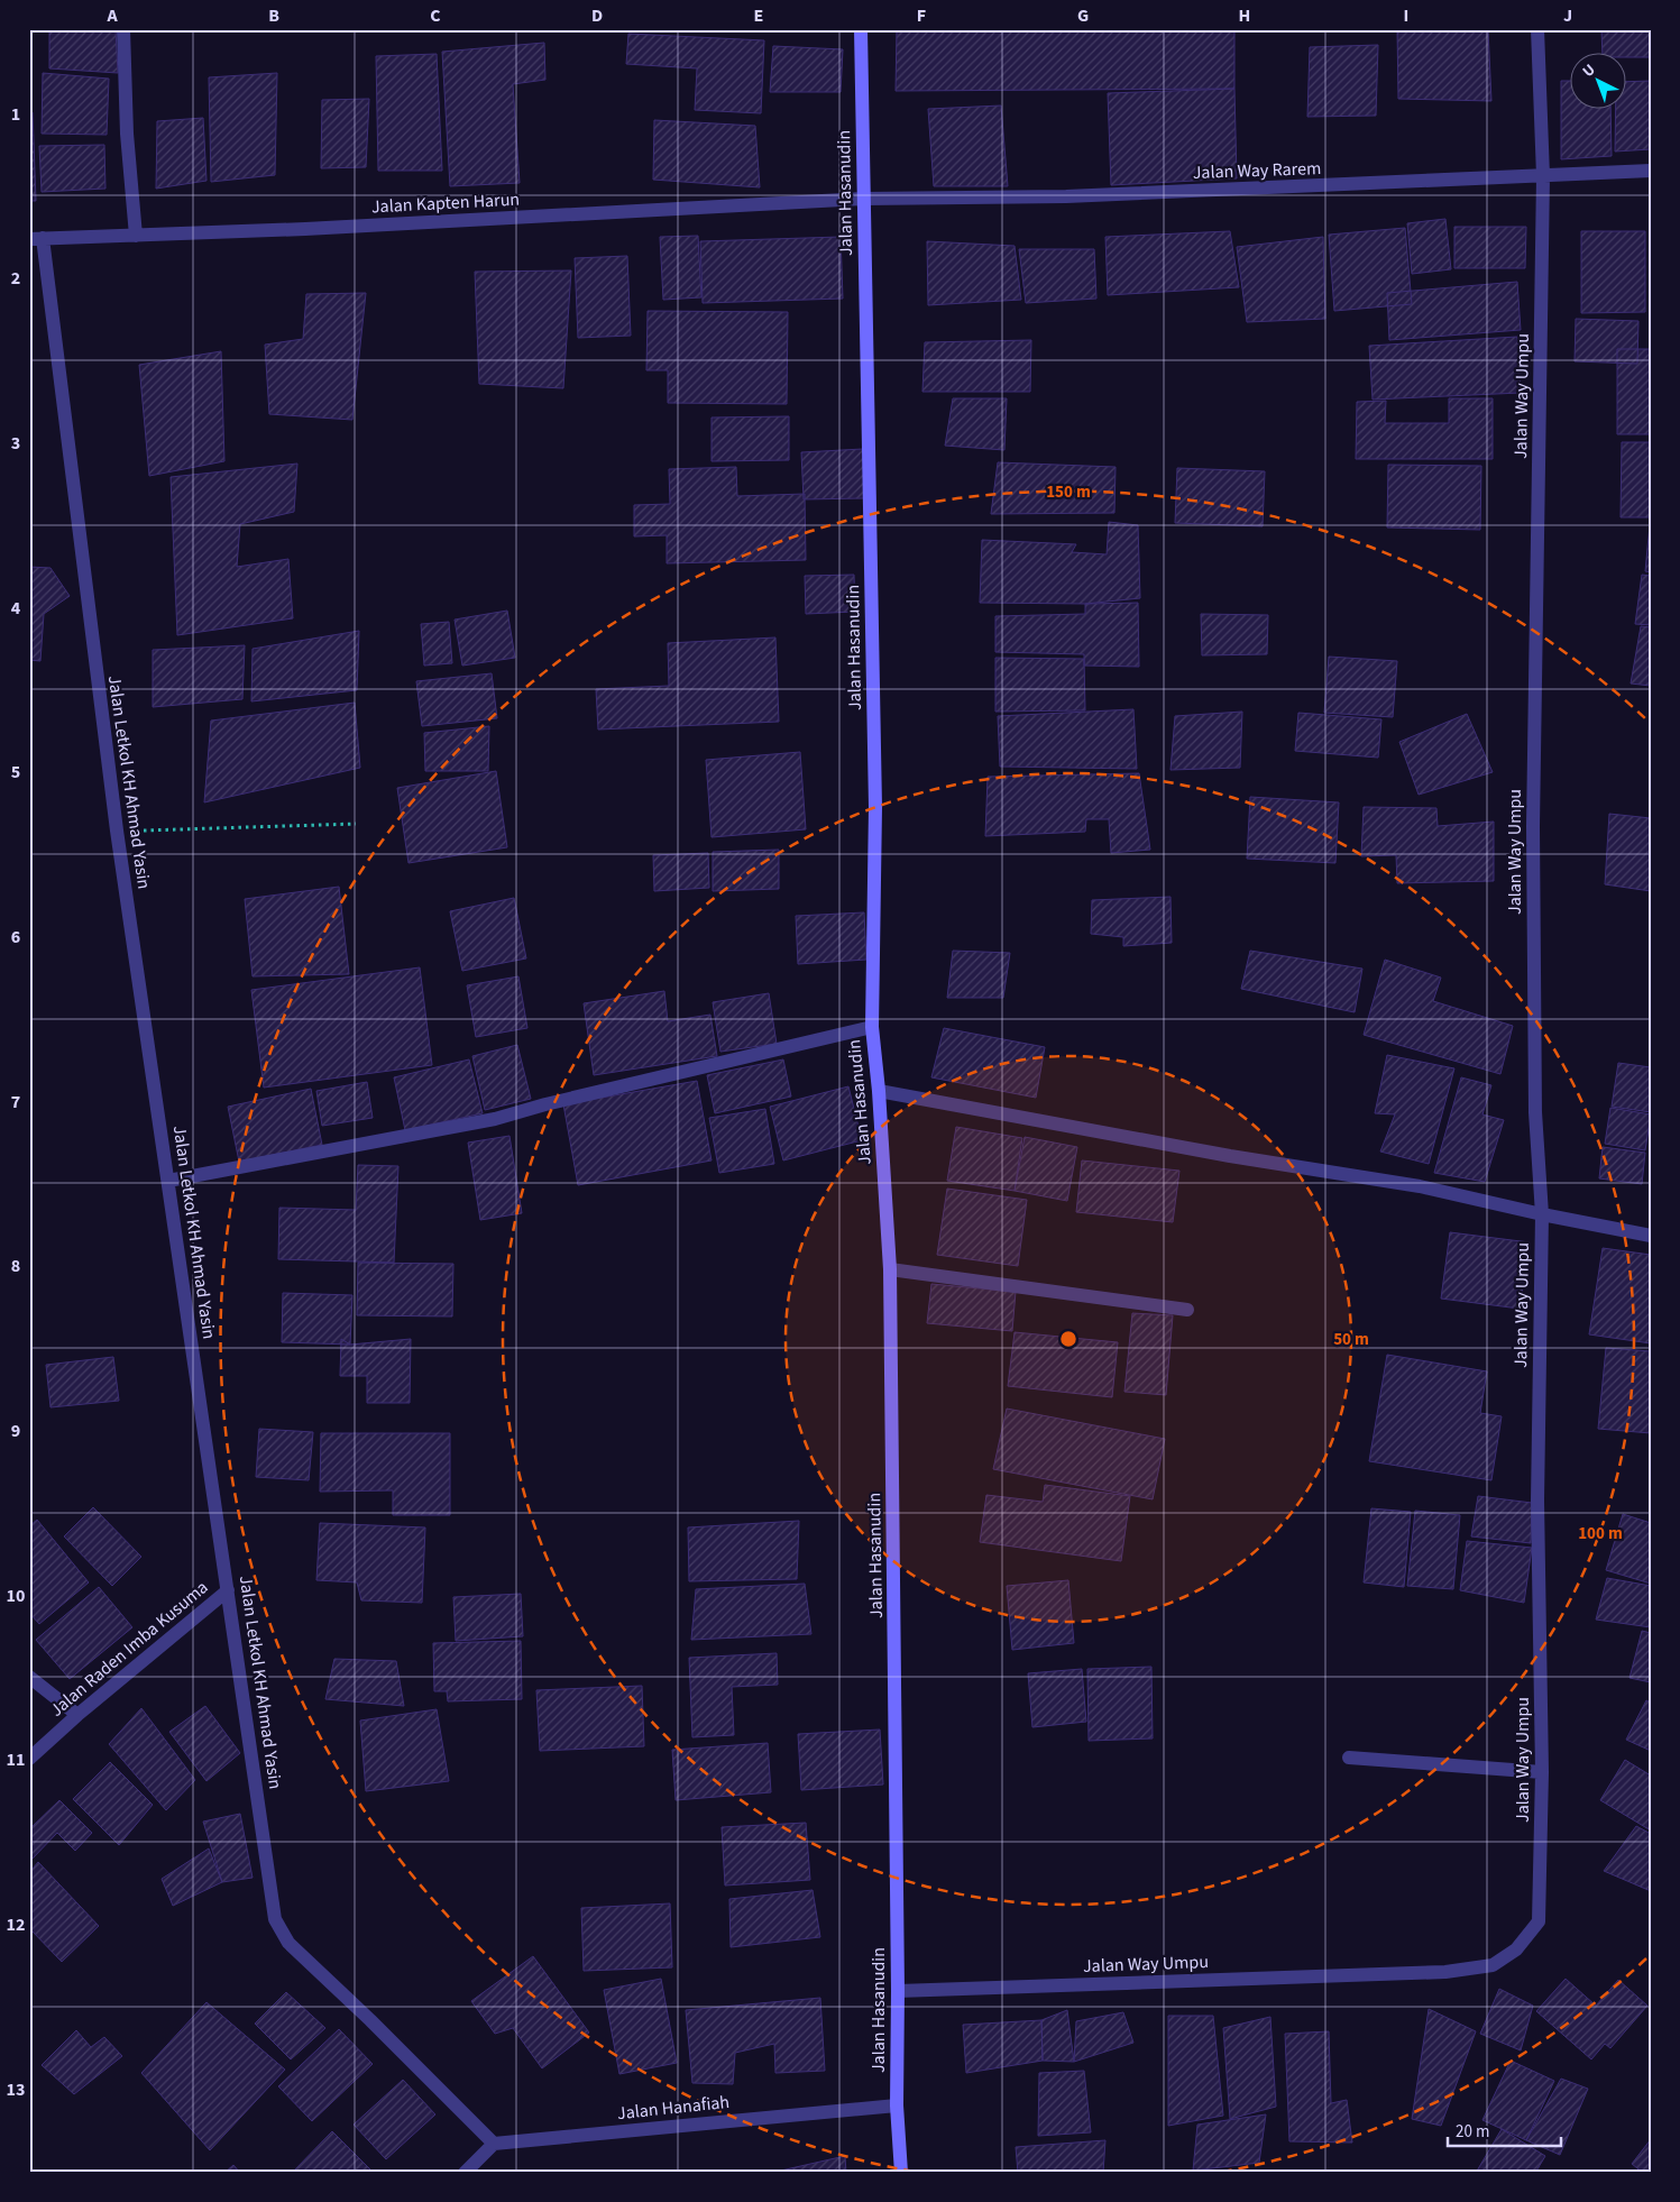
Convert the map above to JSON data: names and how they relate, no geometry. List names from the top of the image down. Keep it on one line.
{"streets":{"main road":["Jalan Hasanudin"],"street":["Jalan Way Rarem","Jalan Kapten Harun","Jalan Way Umpu","Jalan Letkol KH Ahmad Yasin","Jalan Raden Imba Kusuma","Jalan Hanafiah"]},"crossings":[["Jalan Way Rarem","Jalan Hasanudin"],["Jalan Way Rarem","Jalan Kapten Harun"],["Jalan Way Rarem","Jalan Way Umpu"],["Jalan Hasanudin","Jalan Kapten Harun"],["Jalan Hasanudin","Jalan Way Umpu"],["Jalan Hasanudin","Jalan Hanafiah"],["Jalan Kapten Harun","Jalan Letkol KH Ahmad Yasin"],["Jalan Letkol KH Ahmad Yasin","Jalan Raden Imba Kusuma"],["Jalan Letkol KH Ahmad Yasin","Jalan Hanafiah"]],"scale_bar":"20 m","north":"top left","grid":{"columns":["A","B","C","D","E","F","G","H","I","J"],"rows":["1","2","3","4","5","6","7","8","9","10","11","12","13"]},"rings":["150 m","50 m","100 m"]}
